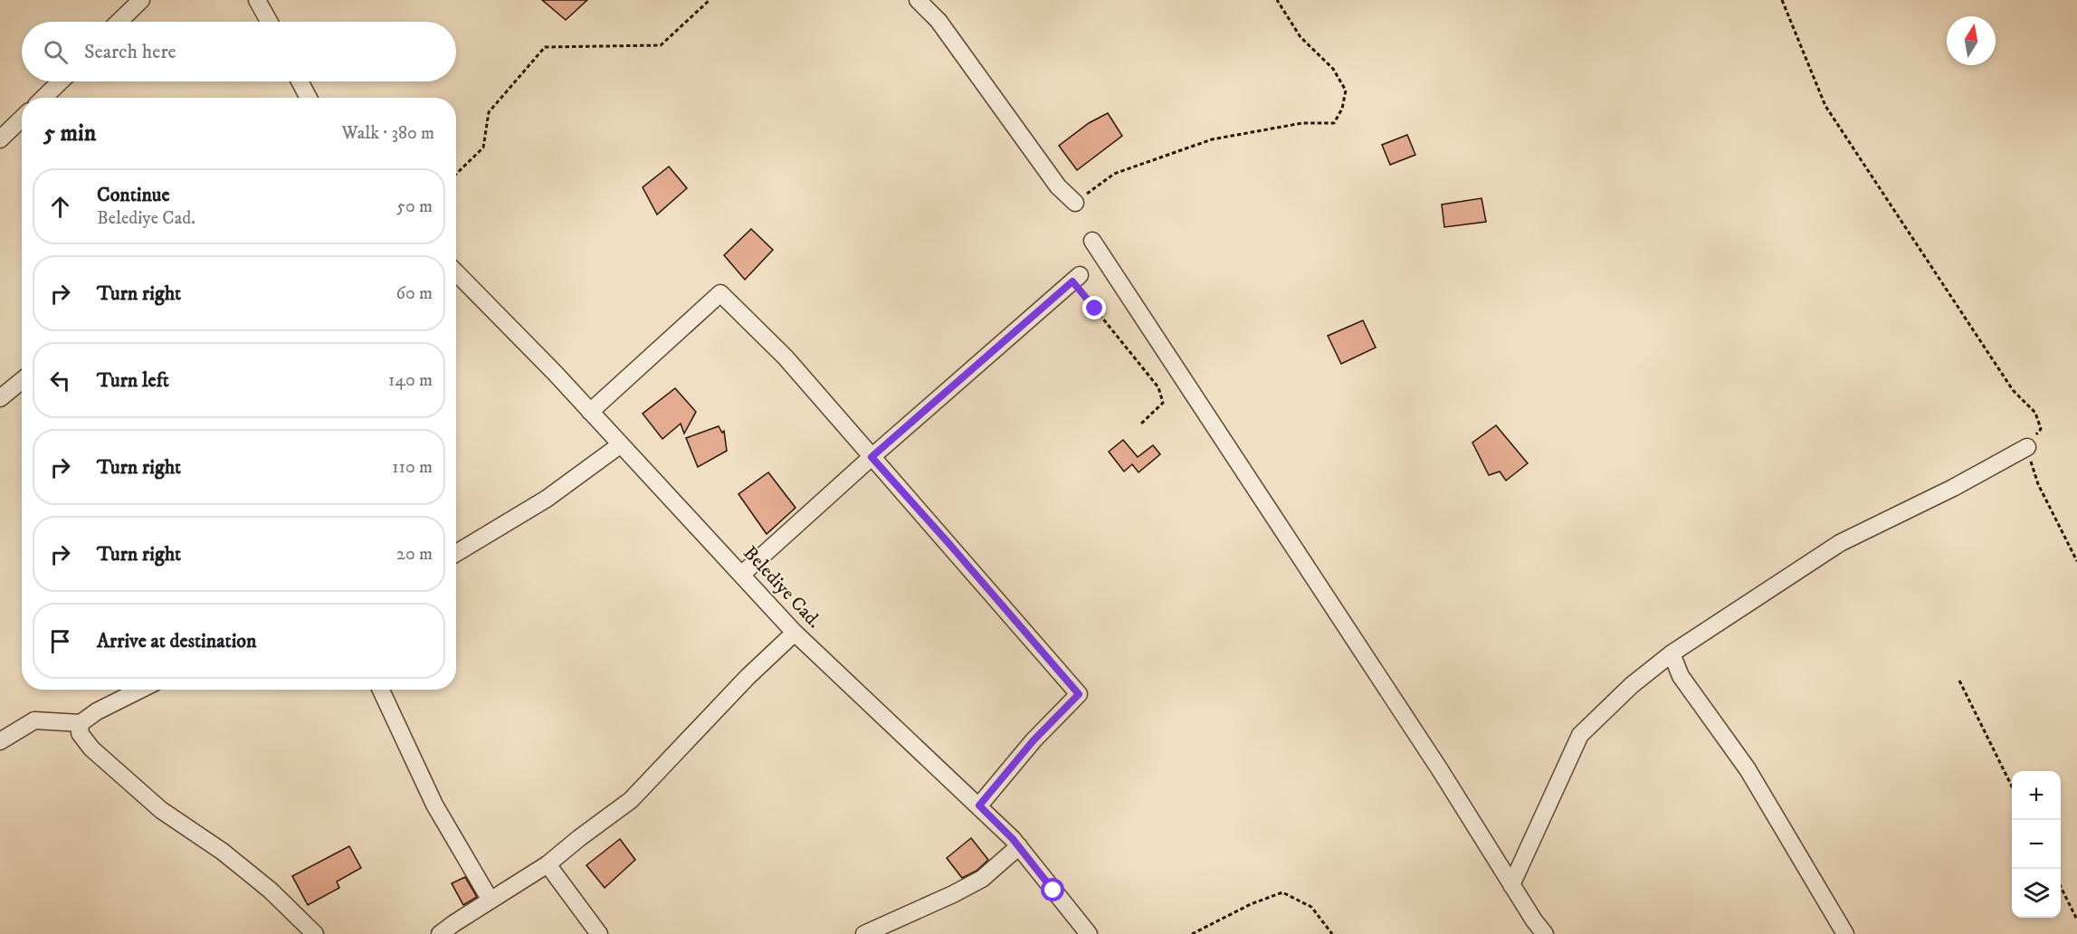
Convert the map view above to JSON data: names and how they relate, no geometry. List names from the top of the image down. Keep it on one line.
{"streets":{"street":["Belediye Cad."]},"north":"top","page":{"search":"Search here","heading":["5 min","Walk · 380 m"],"list":[["Continue","Belediye Cad.","50 m"],["Turn right","60 m"],["Turn left","140 m"],["Turn right","110 m"],["Turn right","20 m"],"Arrive at destination"],"map_buttons":["+","−"]}}
